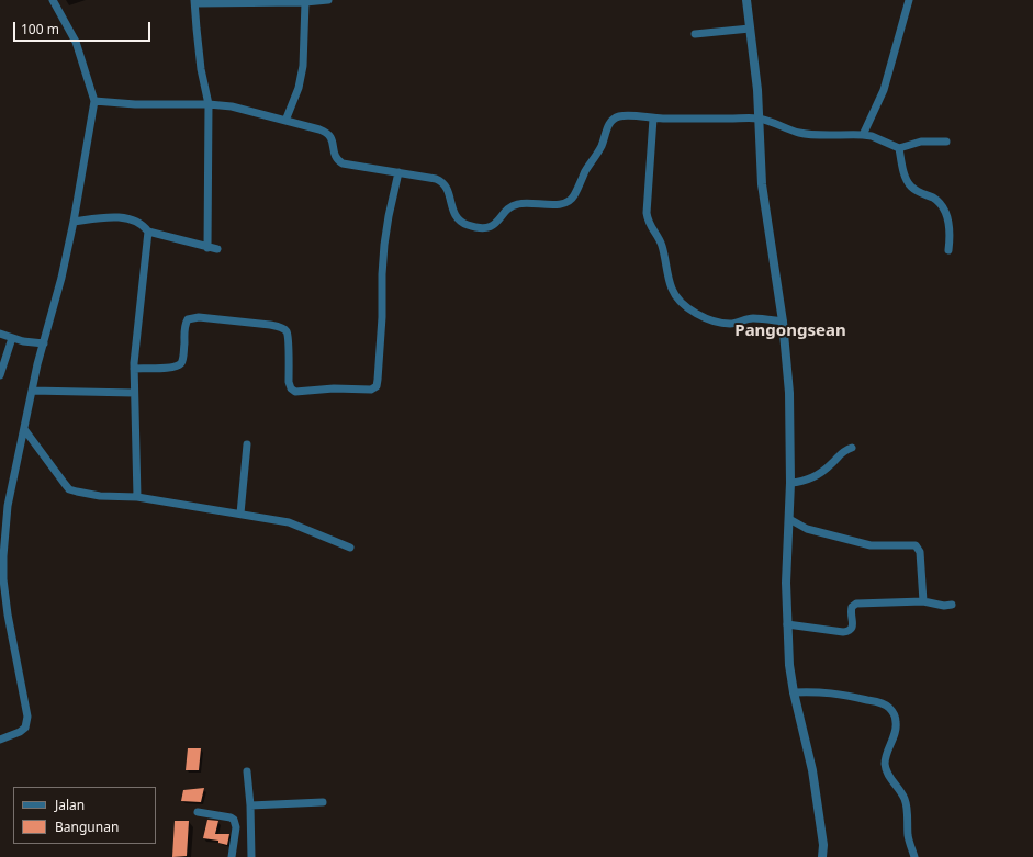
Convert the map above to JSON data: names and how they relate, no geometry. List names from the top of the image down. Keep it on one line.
{"districts":["Pangongsean"],"legend":["Jalan","Bangunan"],"scale_bar":"100 m"}
